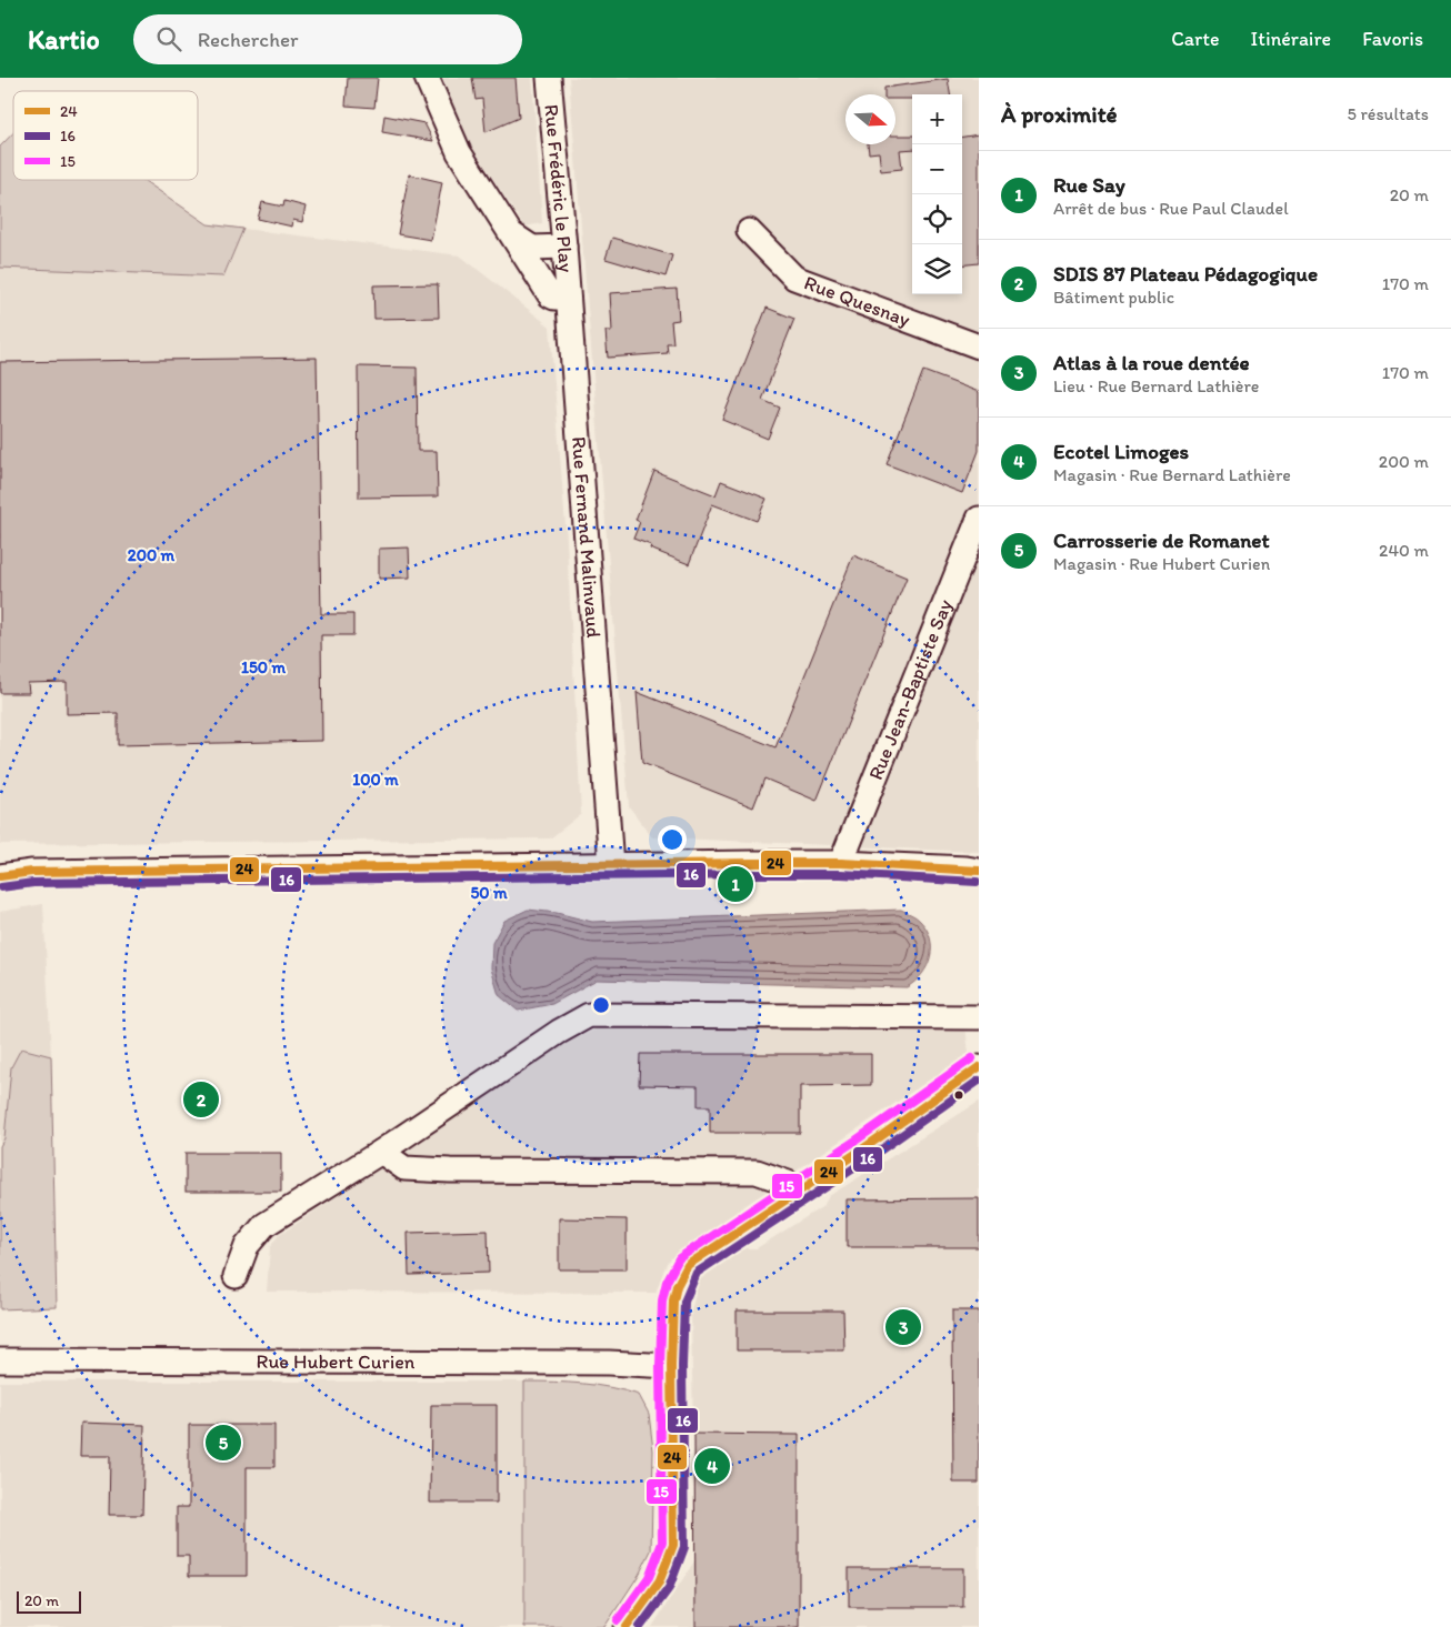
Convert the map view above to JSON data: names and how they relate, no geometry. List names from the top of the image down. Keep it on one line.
{"streets":{"street":["Rue Frédéric le Play","Rue Quesnay","Rue Fernand Malinvaud","Rue Jean-Baptiste Say","Rue Hubert Curien"]},"crossings":[["Rue Frédéric le Play","Rue Fernand Malinvaud"]],"lines":["transit line 24","transit line 16","transit line 15"],"legend":["24","16","15"],"scale_bar":"20 m","north":"right","page":{"header":"Kartio","search":"Rechercher","nav":["Carte","Itinéraire","Favoris"],"heading":["À proximité","5 résultats"],"map_buttons":["+","−"],"list":[{"mark":"1","name":"Rue Say","note":"Arrêt de bus · Rue Paul Claudel","value":"20 m"},{"mark":"2","name":"SDIS 87 Plateau Pédagogique","note":"Bâtiment public","value":"170 m"},{"mark":"3","name":"Atlas à la roue dentée","note":"Lieu · Rue Bernard Lathière","value":"170 m"},{"mark":"4","name":"Ecotel Limoges","note":"Magasin · Rue Bernard Lathière","value":"200 m"},{"mark":"5","name":"Carrosserie de Romanet","note":"Magasin · Rue Hubert Curien","value":"240 m"}],"pins":["1","2","3","5","4"],"scale":"20 m"},"rings":["200 m","150 m","100 m","50 m"]}
